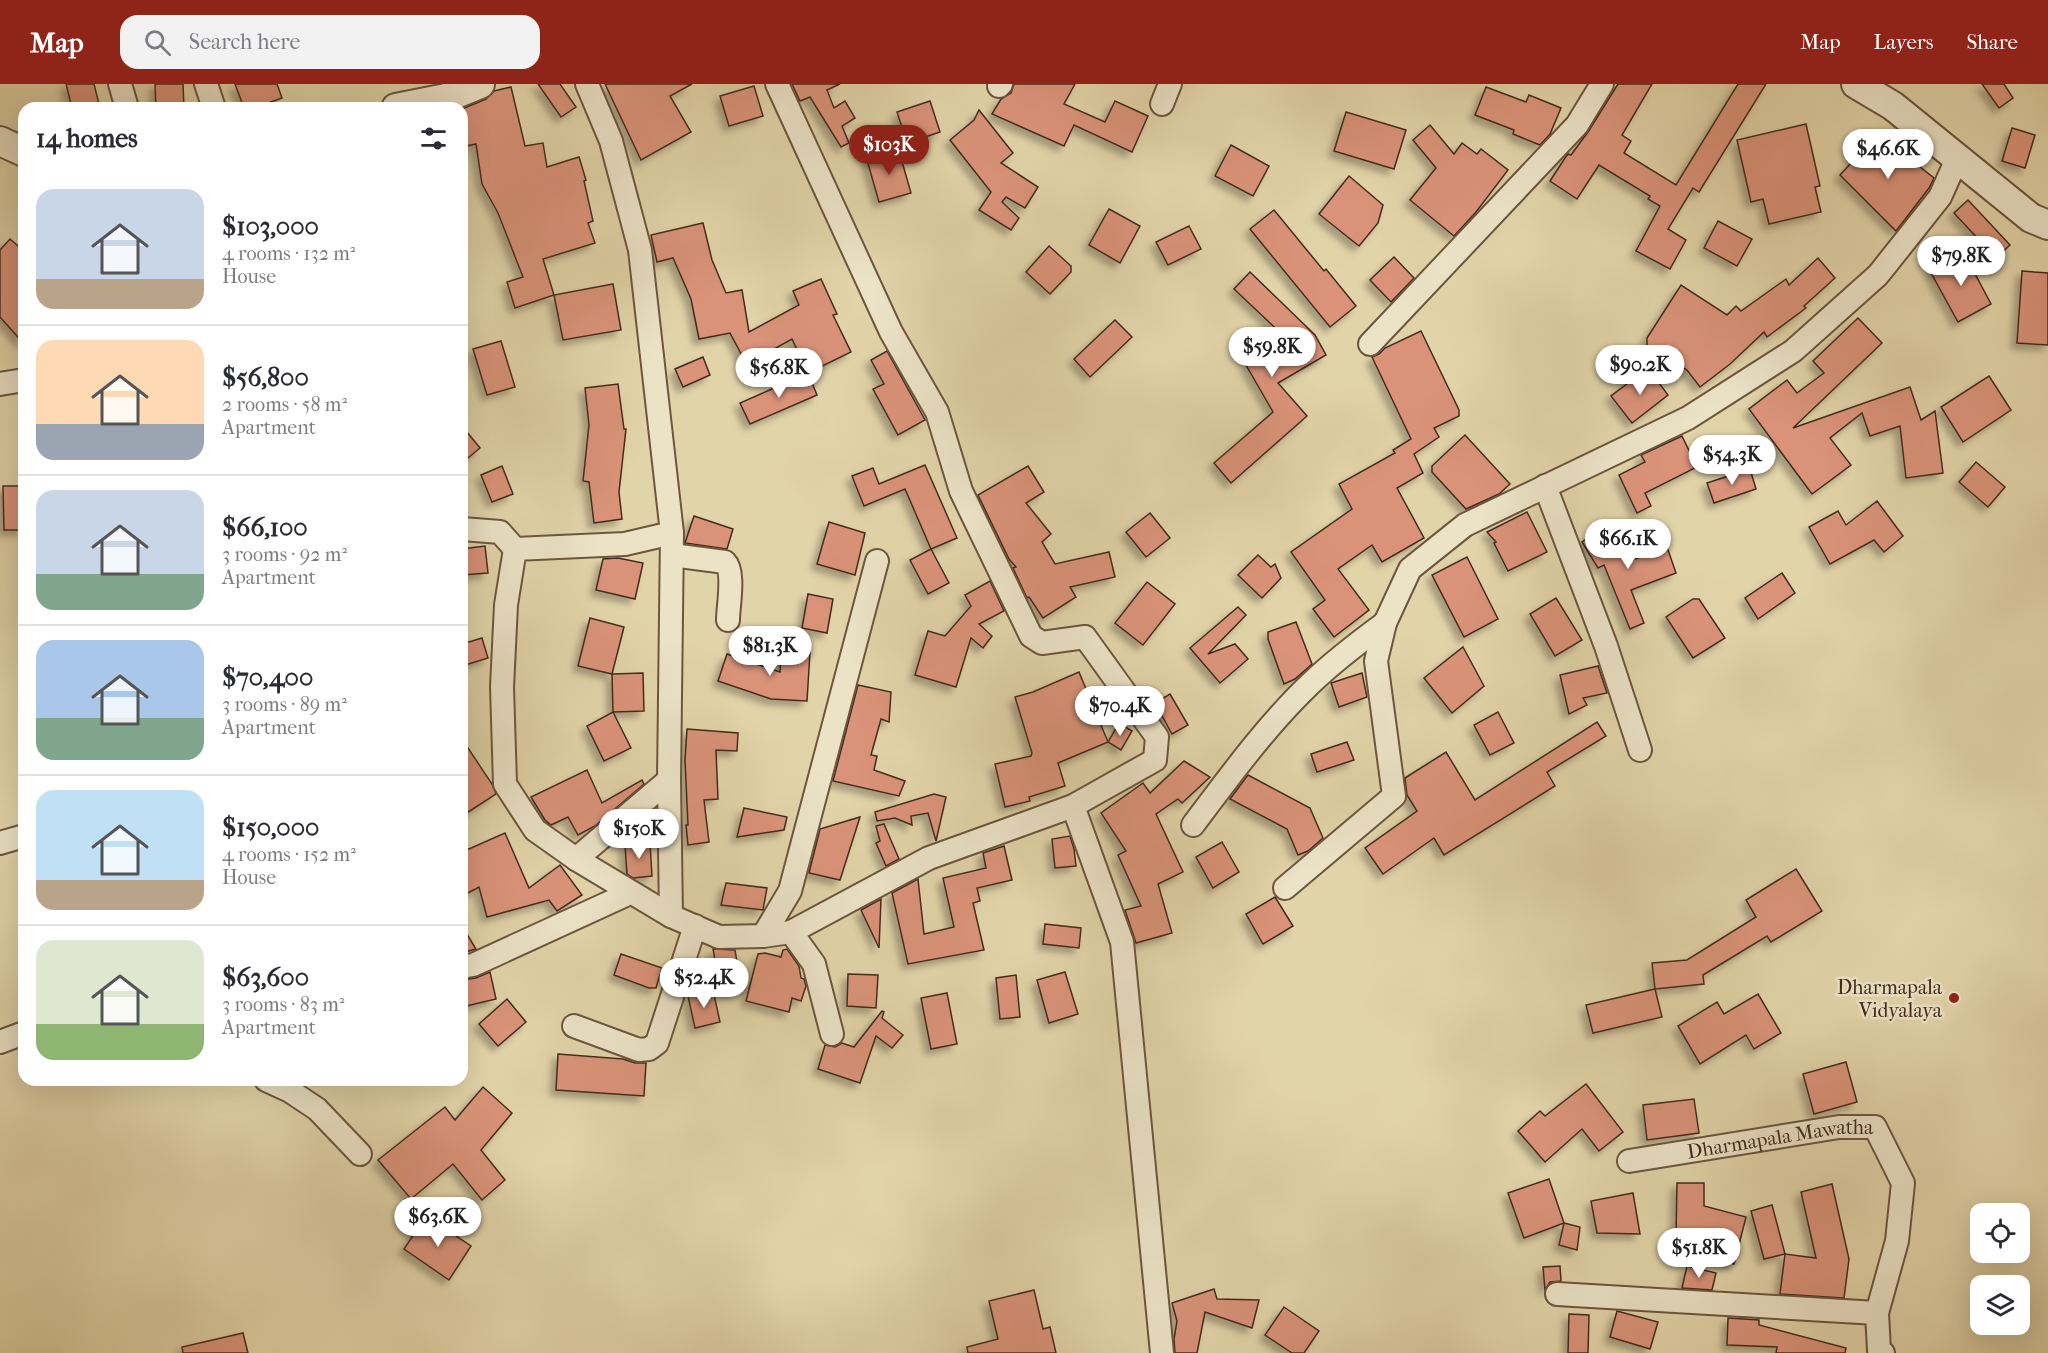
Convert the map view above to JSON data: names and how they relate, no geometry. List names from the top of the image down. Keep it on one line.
{"streets":{"street":["Dharmapala Mawatha"]},"places":["Dharmapala Vidyalaya"],"page":{"header":"Map","search":"Search here","nav":["Map","Layers","Share"],"heading":"14 homes","price":["$103K","$46.6K","$79.8K","$59.8K","$90.2K","$56.8K","$54.3K","$66.1K","$81.3K","$70.4K","$150K","$52.4K","$63.6K","$51.8K"],"list":[{"name":"$103,000","note":"4 rooms · 132 m² · House"},{"name":"$56,800","note":"2 rooms · 58 m² · Apartment"},{"name":"$66,100","note":"3 rooms · 92 m² · Apartment"},{"name":"$70,400","note":"3 rooms · 89 m² · Apartment"},{"name":"$150,000","note":"4 rooms · 152 m² · House"},{"name":"$63,600","note":"3 rooms · 83 m² · Apartment"}]}}
